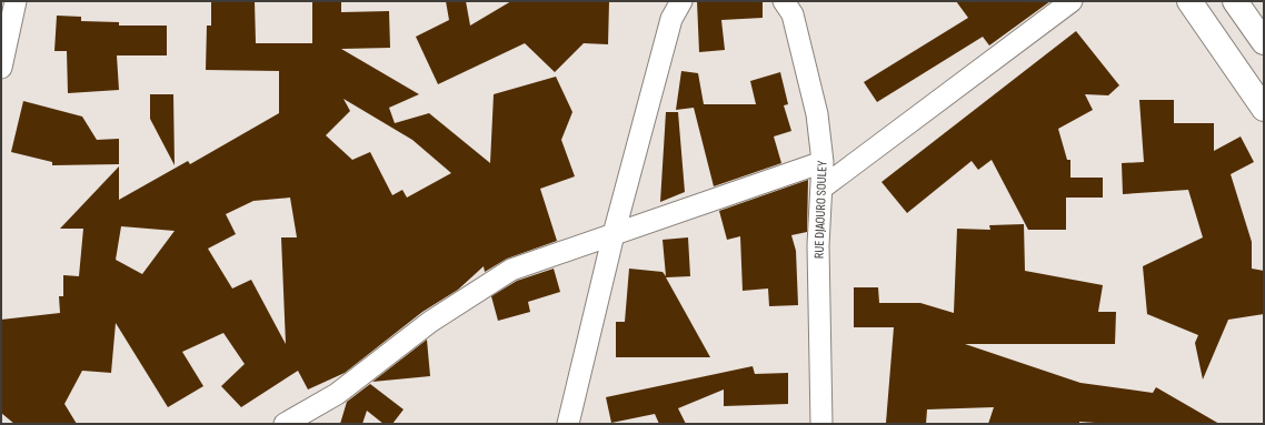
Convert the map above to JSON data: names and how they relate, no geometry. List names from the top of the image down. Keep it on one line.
{"streets":{"street":["RUE DJAOURO SOULEY"]}}
